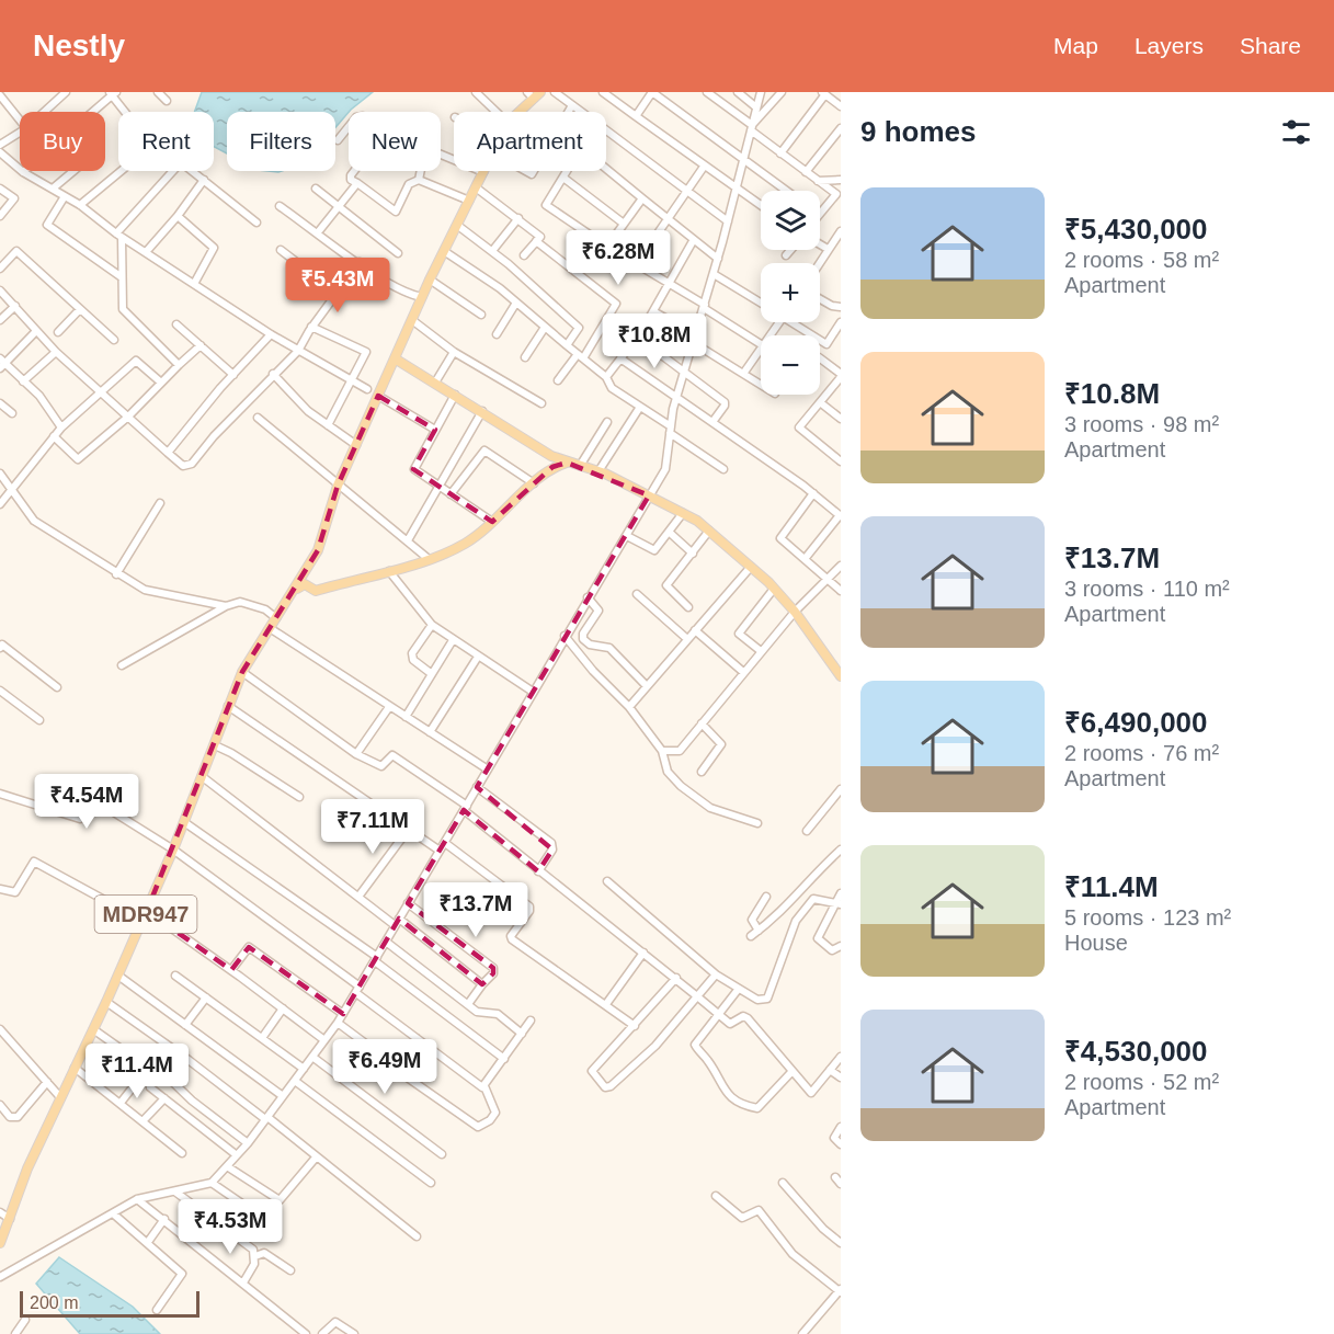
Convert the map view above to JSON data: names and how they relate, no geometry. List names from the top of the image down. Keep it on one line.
{"streets":{"main road":["MDR947"]},"scale_bar":"200 m","page":{"header":"Nestly","nav":["Map","Layers","Share"],"heading":"9 homes","chip":["Buy","Rent","Filters","New","Apartment"],"list":[{"name":"₹5,430,000","note":"2 rooms · 58 m² · Apartment"},{"name":"₹10.8M","note":"3 rooms · 98 m² · Apartment"},{"name":"₹13.7M","note":"3 rooms · 110 m² · Apartment"},{"name":"₹6,490,000","note":"2 rooms · 76 m² · Apartment"},{"name":"₹11.4M","note":"5 rooms · 123 m² · House"},{"name":"₹4,530,000","note":"2 rooms · 52 m² · Apartment"}],"map_buttons":["+","−"],"price":["₹6.28M","₹5.43M","₹10.8M","₹4.54M","₹7.11M","₹13.7M","₹6.49M","₹11.4M","₹4.53M"],"scale":"200 m"}}
